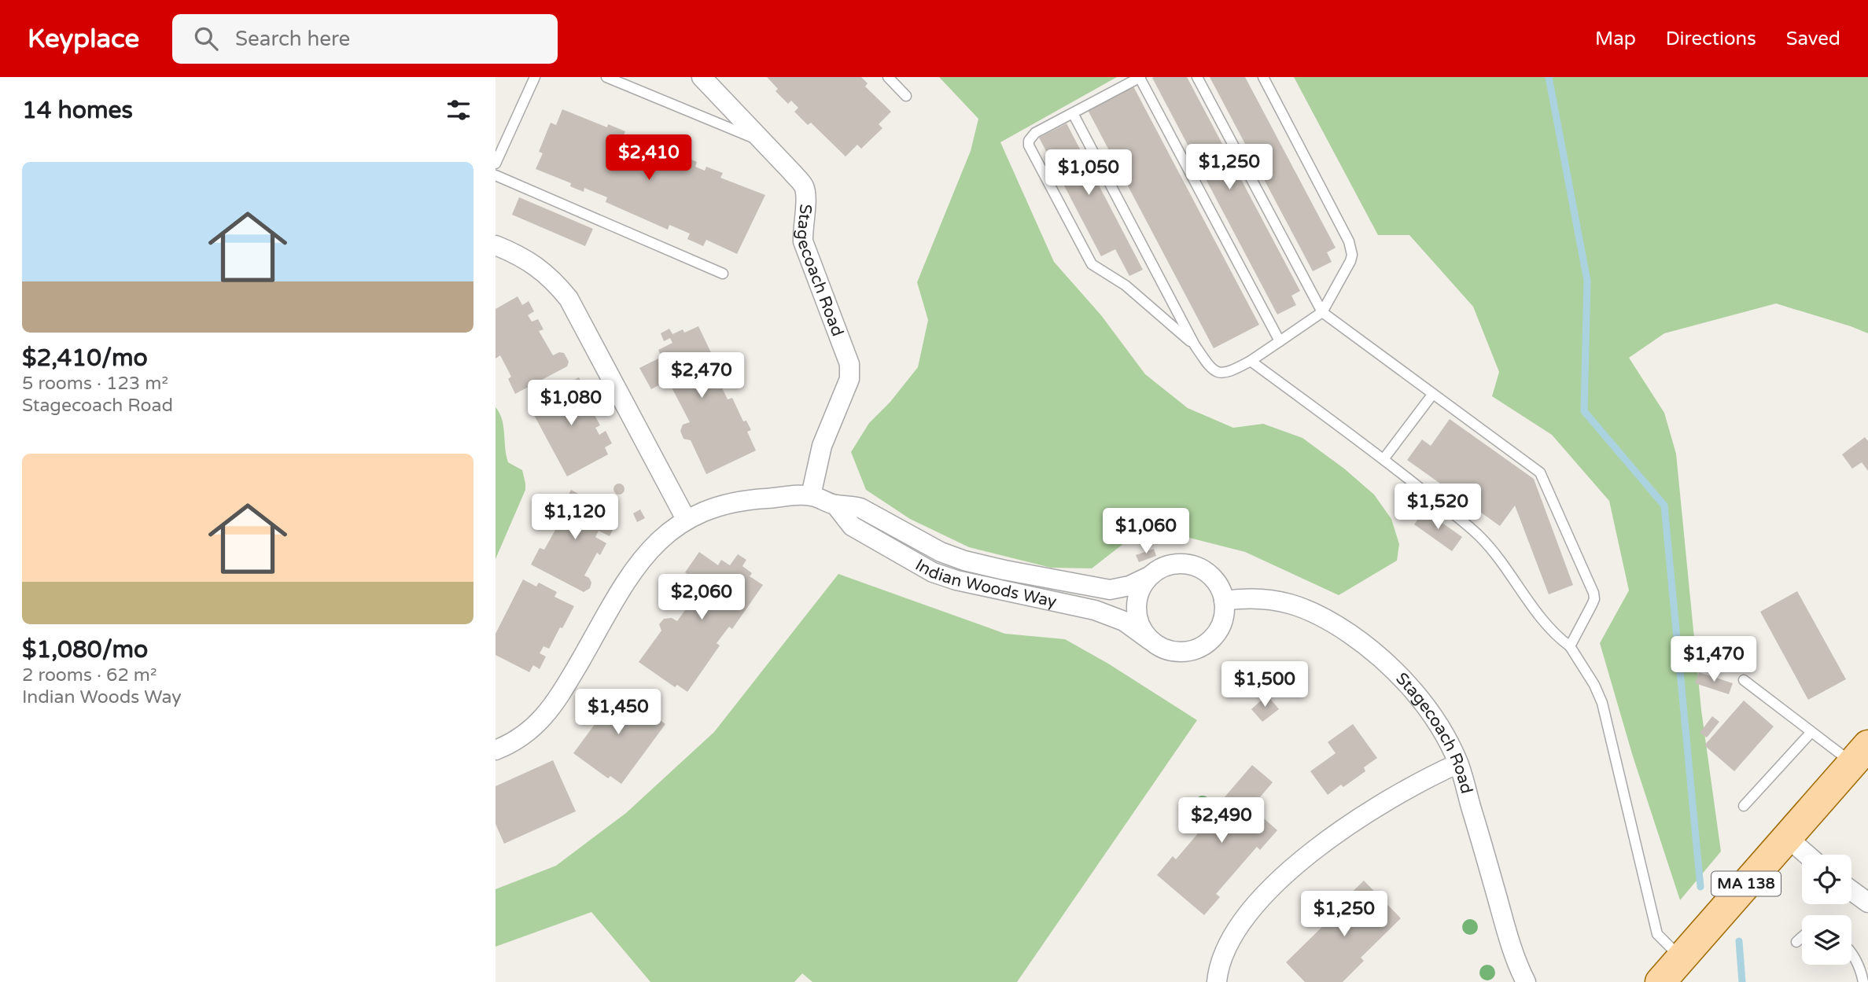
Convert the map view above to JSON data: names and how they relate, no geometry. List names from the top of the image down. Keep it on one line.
{"streets":{"main road":["MA 138"],"street":["Stagecoach Road","Indian Woods Way"]},"crossings":[["Stagecoach Road","Indian Woods Way"]],"page":{"header":"Keyplace","search":"Search here","nav":["Map","Directions","Saved"],"heading":"14 homes","price":["$2,410","$1,250","$1,050","$2,470","$1,080","$1,520","$1,120","$1,060","$2,060","$1,470","$1,500","$1,450","$2,490","$1,250"],"list":[{"name":"$2,410/mo","note":"5 rooms · 123 m² · Stagecoach Road"},{"name":"$1,080/mo","note":"2 rooms · 62 m² · Indian Woods Way"}]}}
